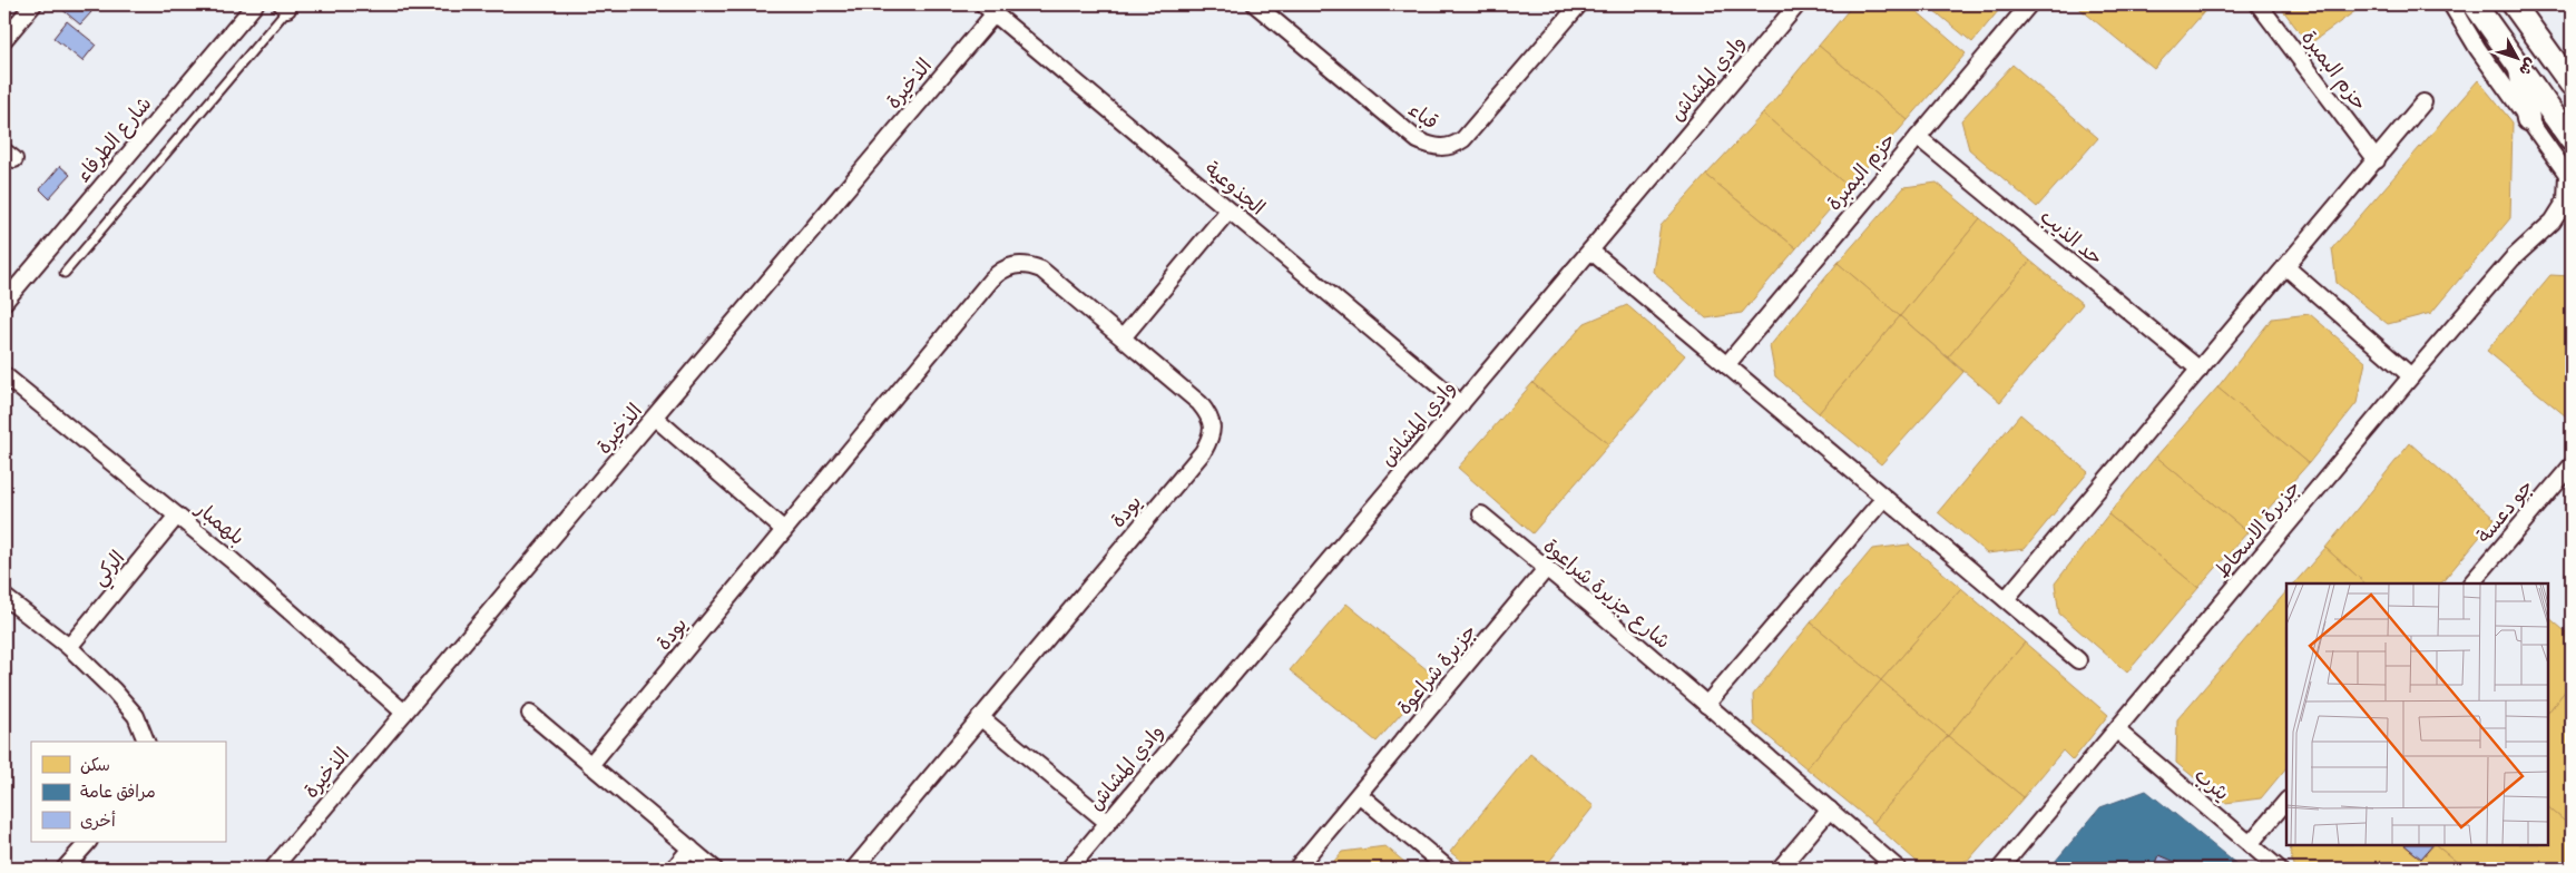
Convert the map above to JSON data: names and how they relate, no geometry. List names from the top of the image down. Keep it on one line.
{"streets":{"street":["حزم البمبرة","وادي المشاش","الذخيرة","قباء","شارع الطرفاء","الجذوعية","حد الذيب","يودة","جو دعسة","بلهمبار","جزيرة الاسحاط","الركي","شارع جزيرة شراعوة","جزيرة شراعوة","يثرب"]},"crossings":[["حزم البمبرة","حد الذيب"],["وادي المشاش","الجذوعية"],["الذخيرة","الجذوعية"],["الذخيرة","بلهمبار"],["بلهمبار","الركي"],["جزيرة الاسحاط","يثرب"],["شارع جزيرة شراعوة","جزيرة شراعوة"]],"legend":["سكن","مرافق عامة","أخرى"],"north":"bottom right"}
